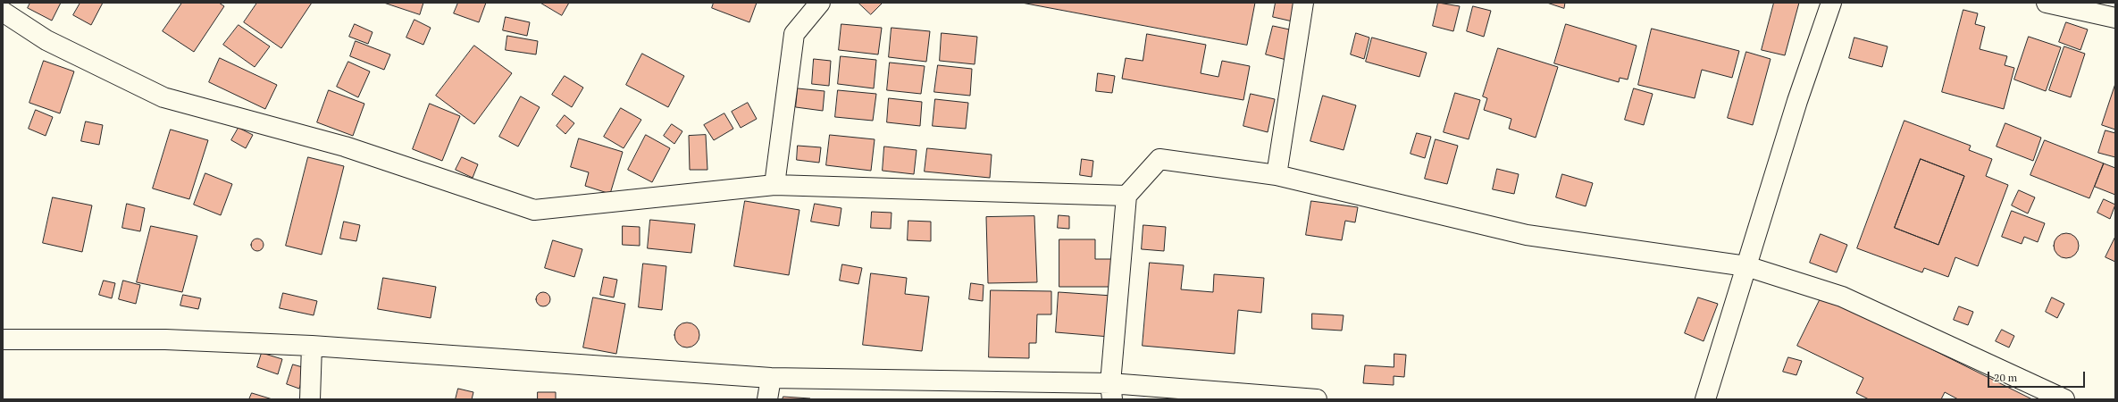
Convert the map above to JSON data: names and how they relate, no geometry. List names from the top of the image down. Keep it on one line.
{"scale_bar":"20 m"}
